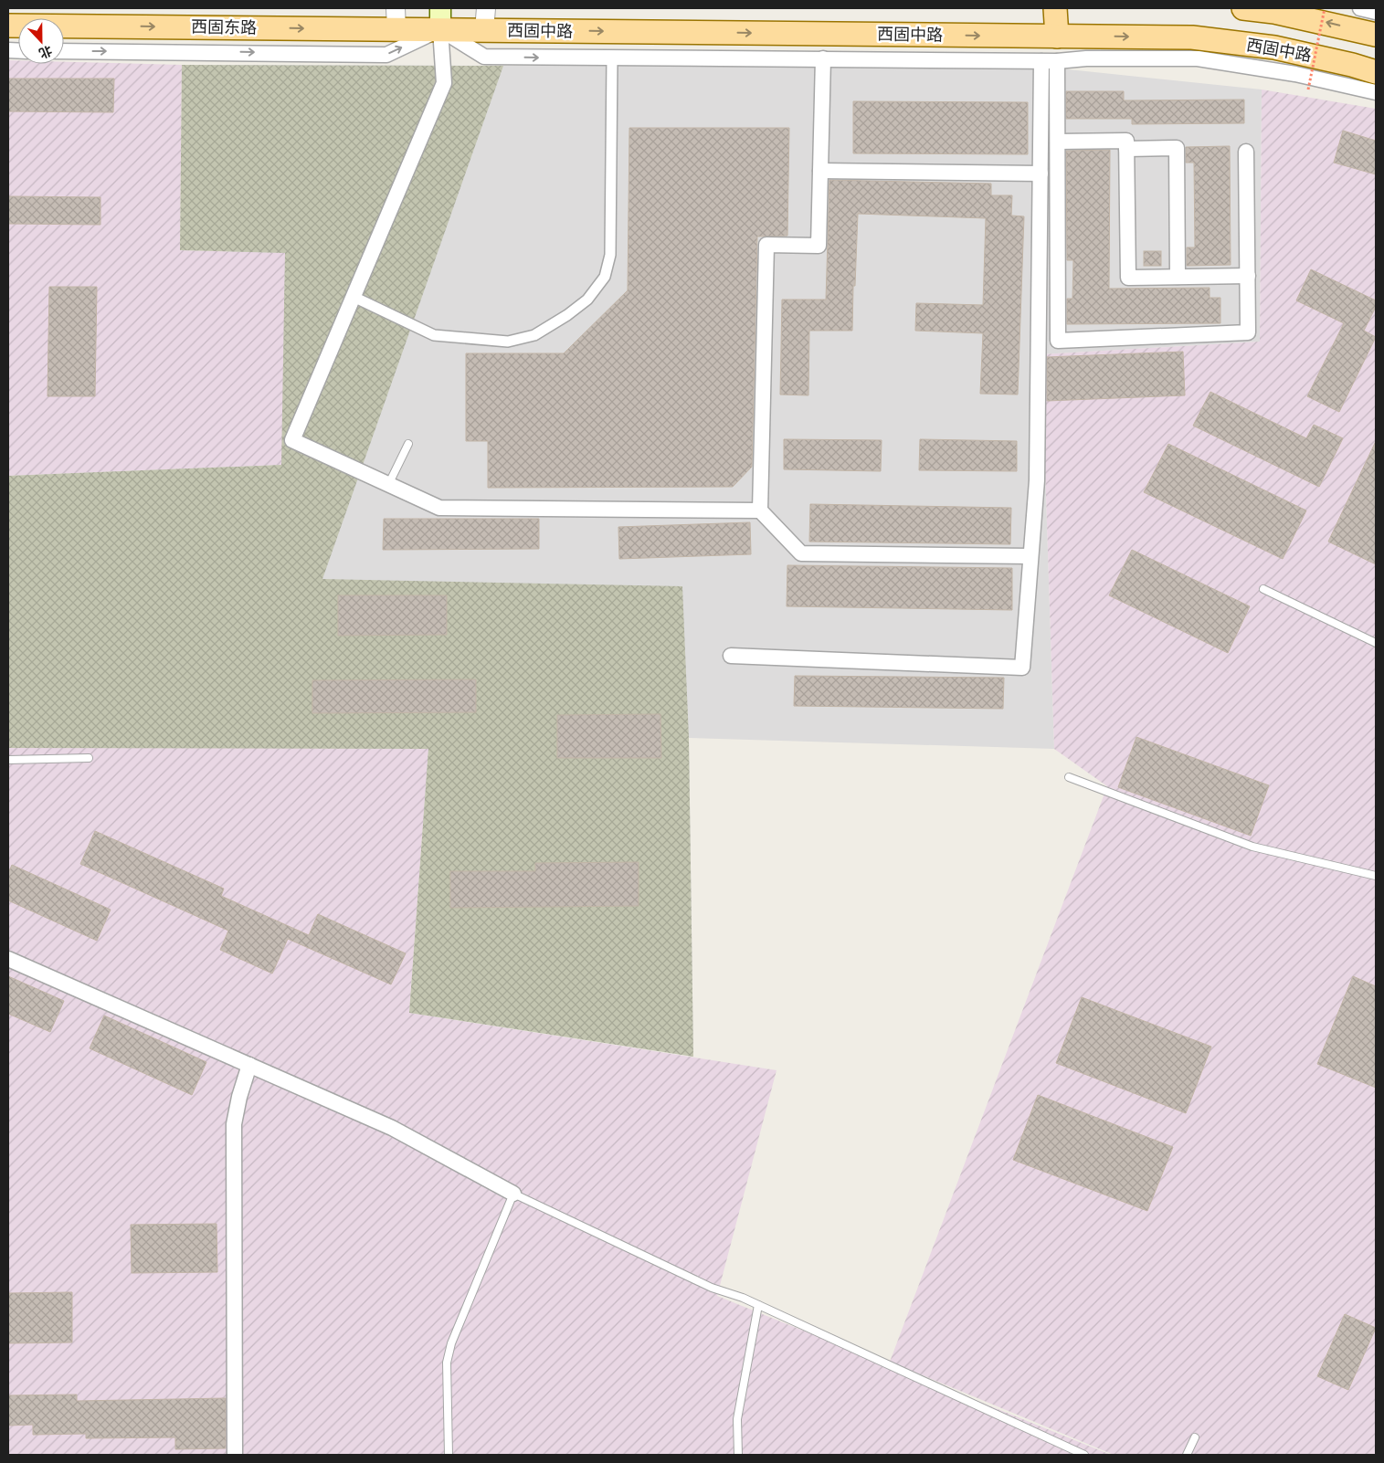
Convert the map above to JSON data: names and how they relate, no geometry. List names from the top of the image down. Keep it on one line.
{"streets":{"main road":["西固东路","西固中路"]},"crossings":[["西固东路","西固中路"]],"one_way":["西固东路","西固中路"],"north":"bottom"}
